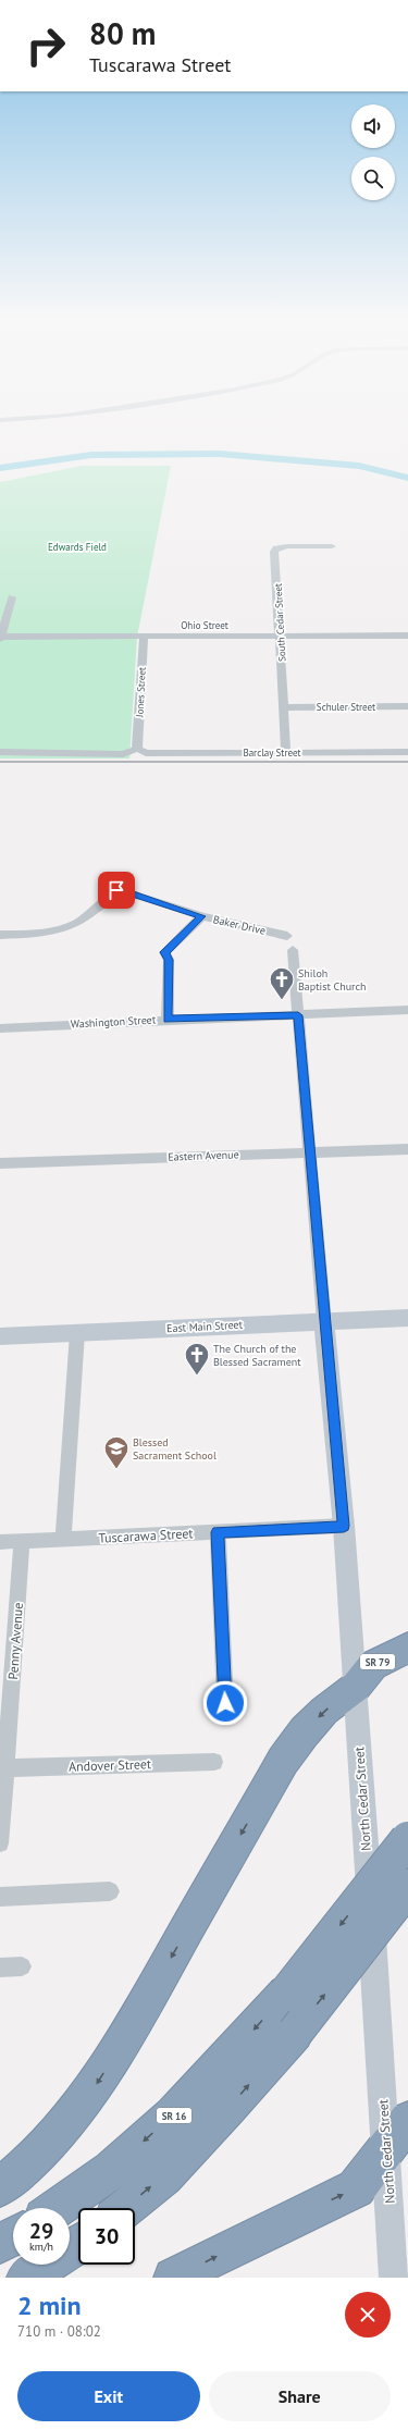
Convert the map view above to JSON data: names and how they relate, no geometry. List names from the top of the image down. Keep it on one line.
{"streets":{"highway":["SR 79","SR 16"],"main road":["East Main Street","North Cedar Street"],"street":["South Cedar Street","Ohio Street","Jones Street","Schuler Street","Barclay Street","Baker Drive","Washington Street","Eastern Avenue","Tuscarawa Street","Penny Avenue","Andover Street"]},"crossings":[["South Cedar Street","Ohio Street"],["South Cedar Street","Schuler Street"],["South Cedar Street","Barclay Street"],["Ohio Street","Jones Street"],["Jones Street","Barclay Street"],["East Main Street","North Cedar Street"],["Tuscarawa Street","Penny Avenue"],["Tuscarawa Street","North Cedar Street"],["Penny Avenue","Andover Street"],["SR 79","North Cedar Street"]],"parks":["Edwards Field"],"places":{"church":["Shiloh Baptist Church","The Church of the Blessed Sacrament"],"school or university":["Blessed Sacrament School"]},"page":{"turn":["80 m","Tuscarawa Street"],"speed":"29 km/h","limit":"30","heading":["2 min","710 m · 08:02"],"buttons":["Exit","Share"]}}
